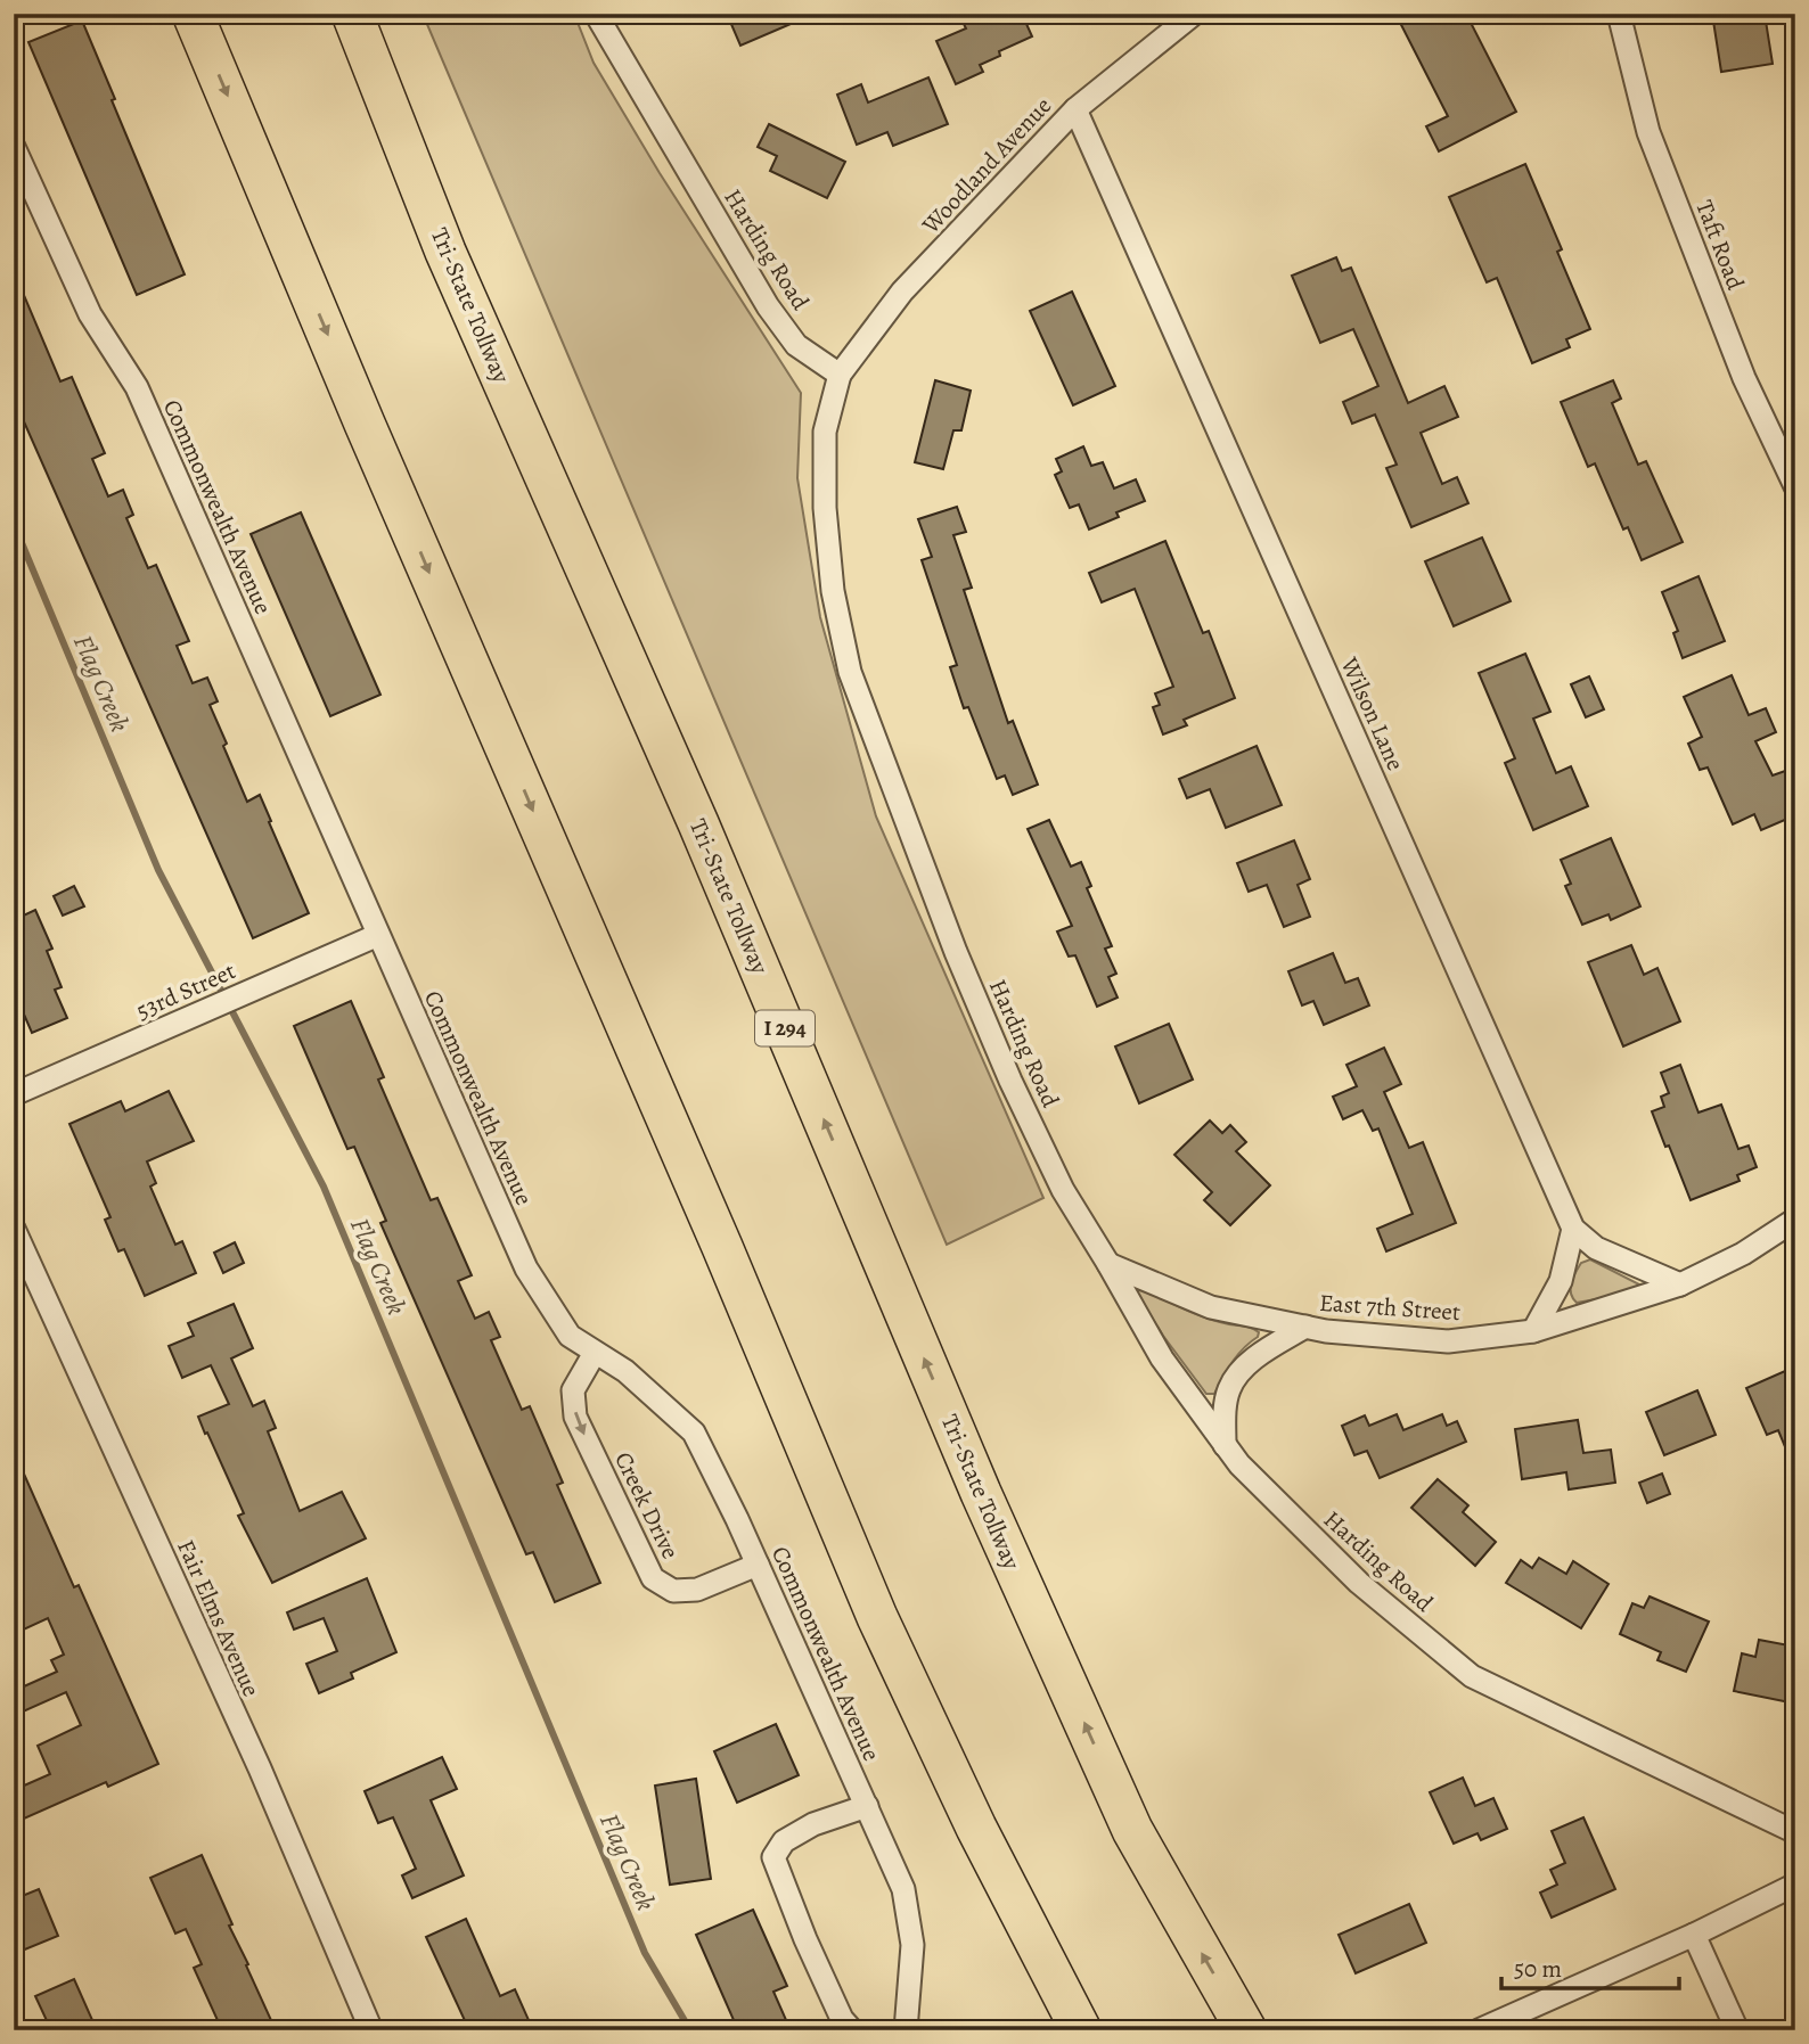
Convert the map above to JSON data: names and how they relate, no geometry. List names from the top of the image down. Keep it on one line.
{"streets":{"highway":["Tri-State Tollway","I 294"],"street":["Woodland Avenue","Taft Road","Harding Road","Commonwealth Avenue","Wilson Lane","53rd Street","East 7th Street","Creek Drive","Fair Elms Avenue"]},"crossings":[["Woodland Avenue","Harding Road"],["Woodland Avenue","Wilson Lane"],["Harding Road","East 7th Street"],["Commonwealth Avenue","53rd Street"],["Commonwealth Avenue","Creek Drive"],["Wilson Lane","East 7th Street"]],"water":["Flag Creek"],"scale_bar":"50 m"}
